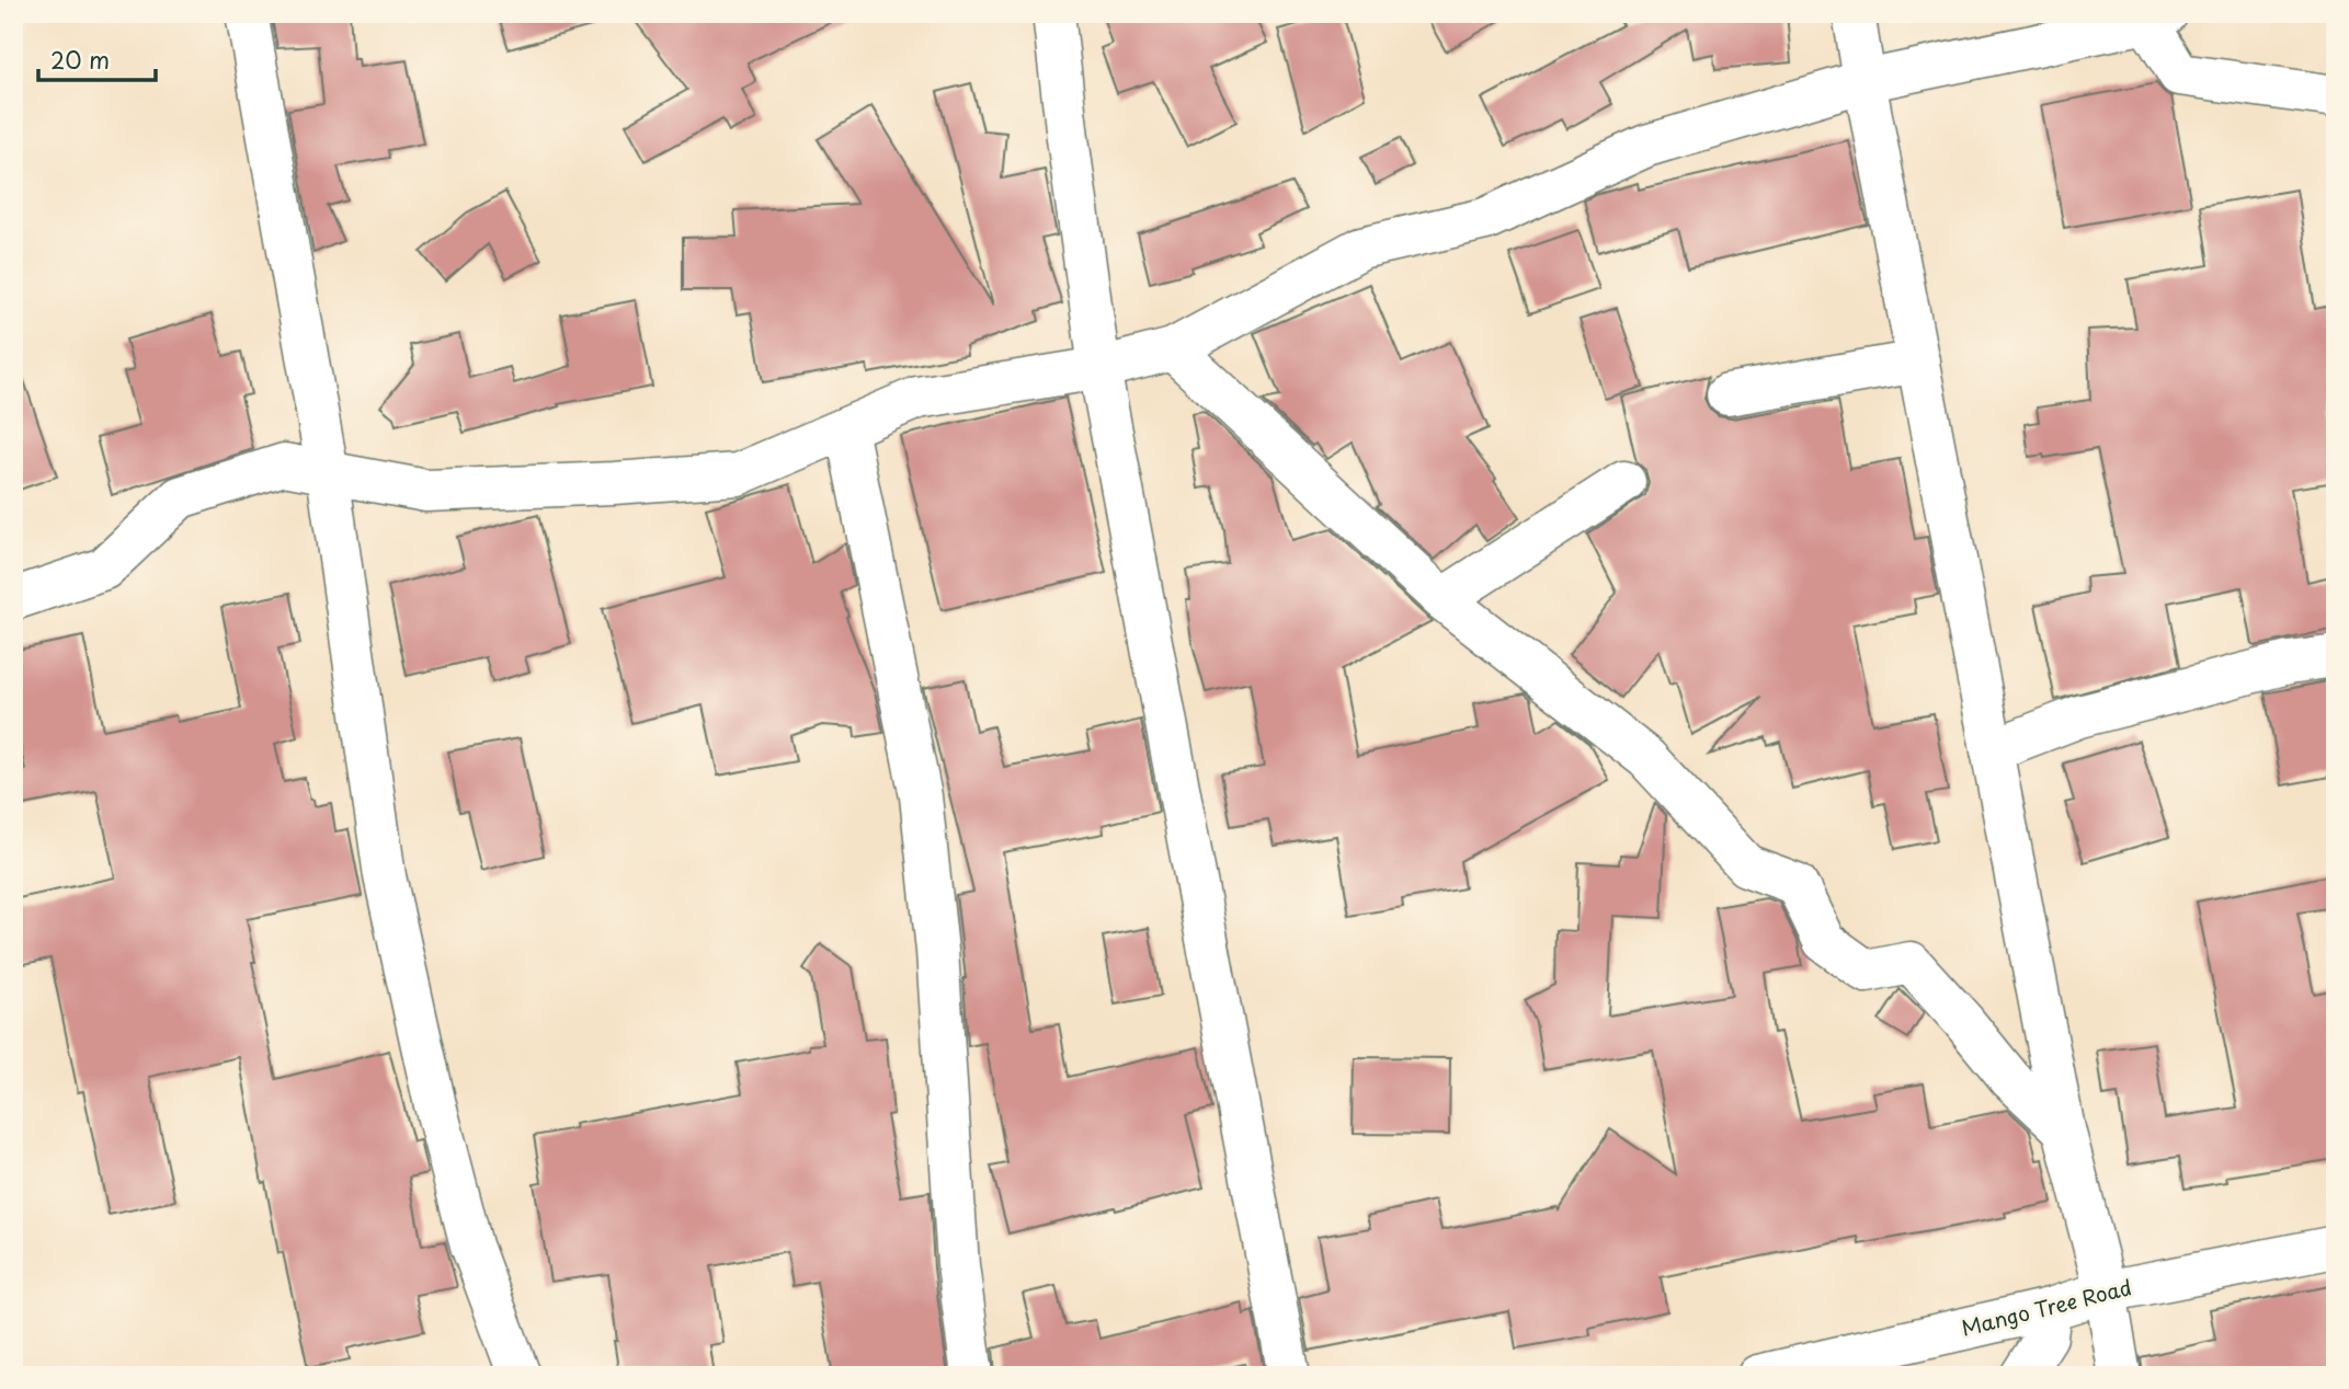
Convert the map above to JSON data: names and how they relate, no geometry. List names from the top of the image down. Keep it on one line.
{"streets":{"street":["Mango Tree Road"]},"scale_bar":"20 m"}
